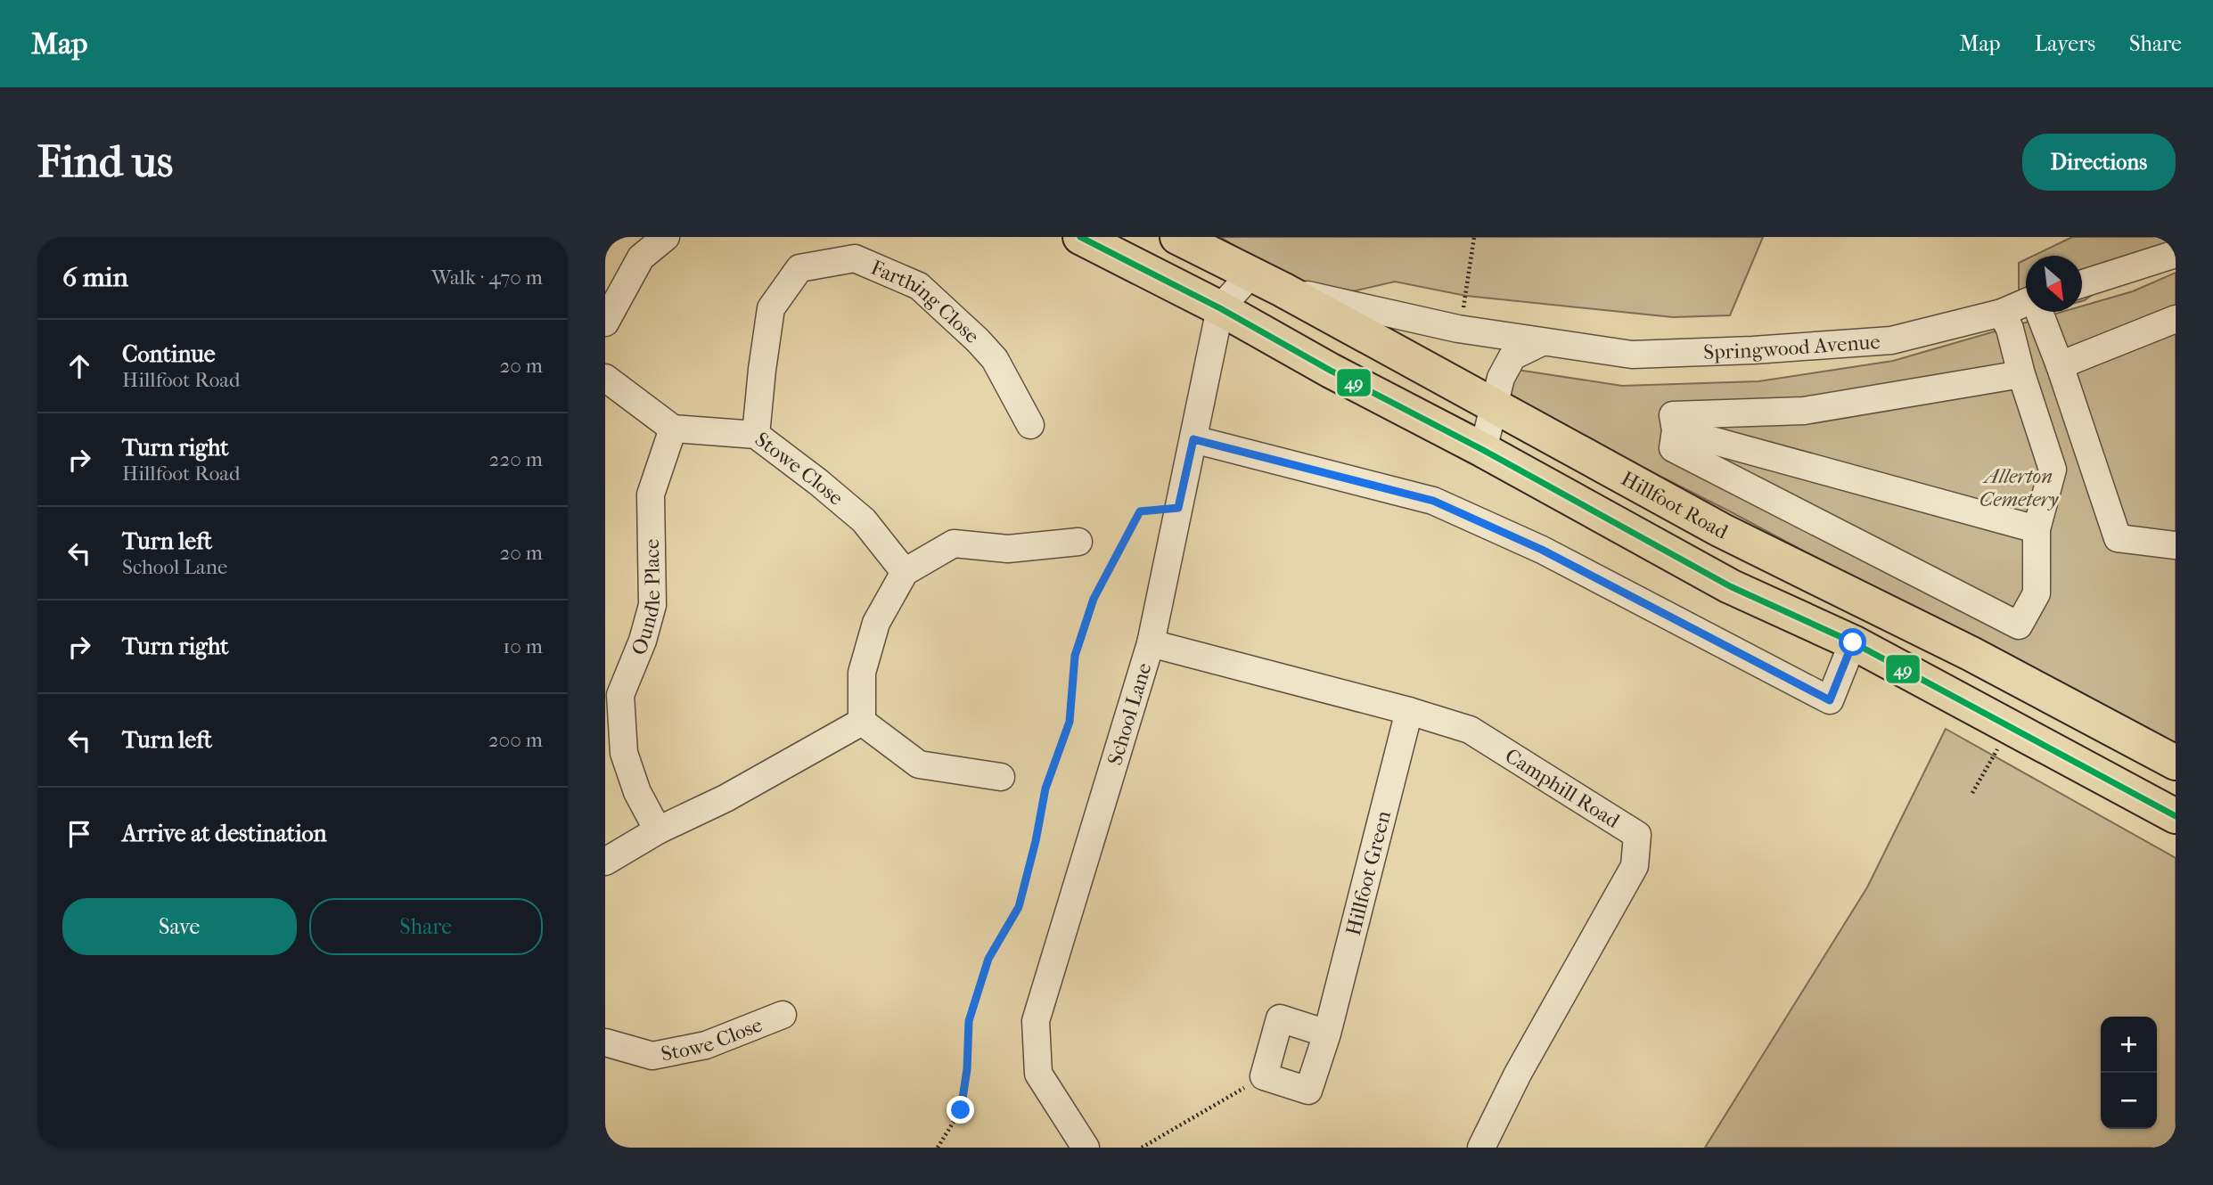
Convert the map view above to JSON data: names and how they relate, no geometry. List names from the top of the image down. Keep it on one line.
{"streets":{"highway":["Hillfoot Road"],"street":["Farthing Close","Springwood Avenue","Stowe Close","Oundle Place","School Lane","Camphill Road","Hillfoot Green"]},"crossings":[["Farthing Close","Stowe Close"],["Springwood Avenue","Hillfoot Road"],["Stowe Close","Oundle Place"],["School Lane","Camphill Road"],["Camphill Road","Hillfoot Green"]],"parks":["Allerton Cemetery"],"lines":["transit line 49"],"north":"bottom right","page":{"header":"Map","nav":["Map","Layers","Share"],"buttons":["Directions",["Save","Share"]],"title":"Find us","heading":["6 min","Walk · 470 m"],"list":[["Continue","Hillfoot Road","20 m"],["Turn right","Hillfoot Road","220 m"],["Turn left","School Lane","20 m"],["Turn right","10 m"],["Turn left","200 m"],"Arrive at destination"],"map_buttons":["+","−"]}}
